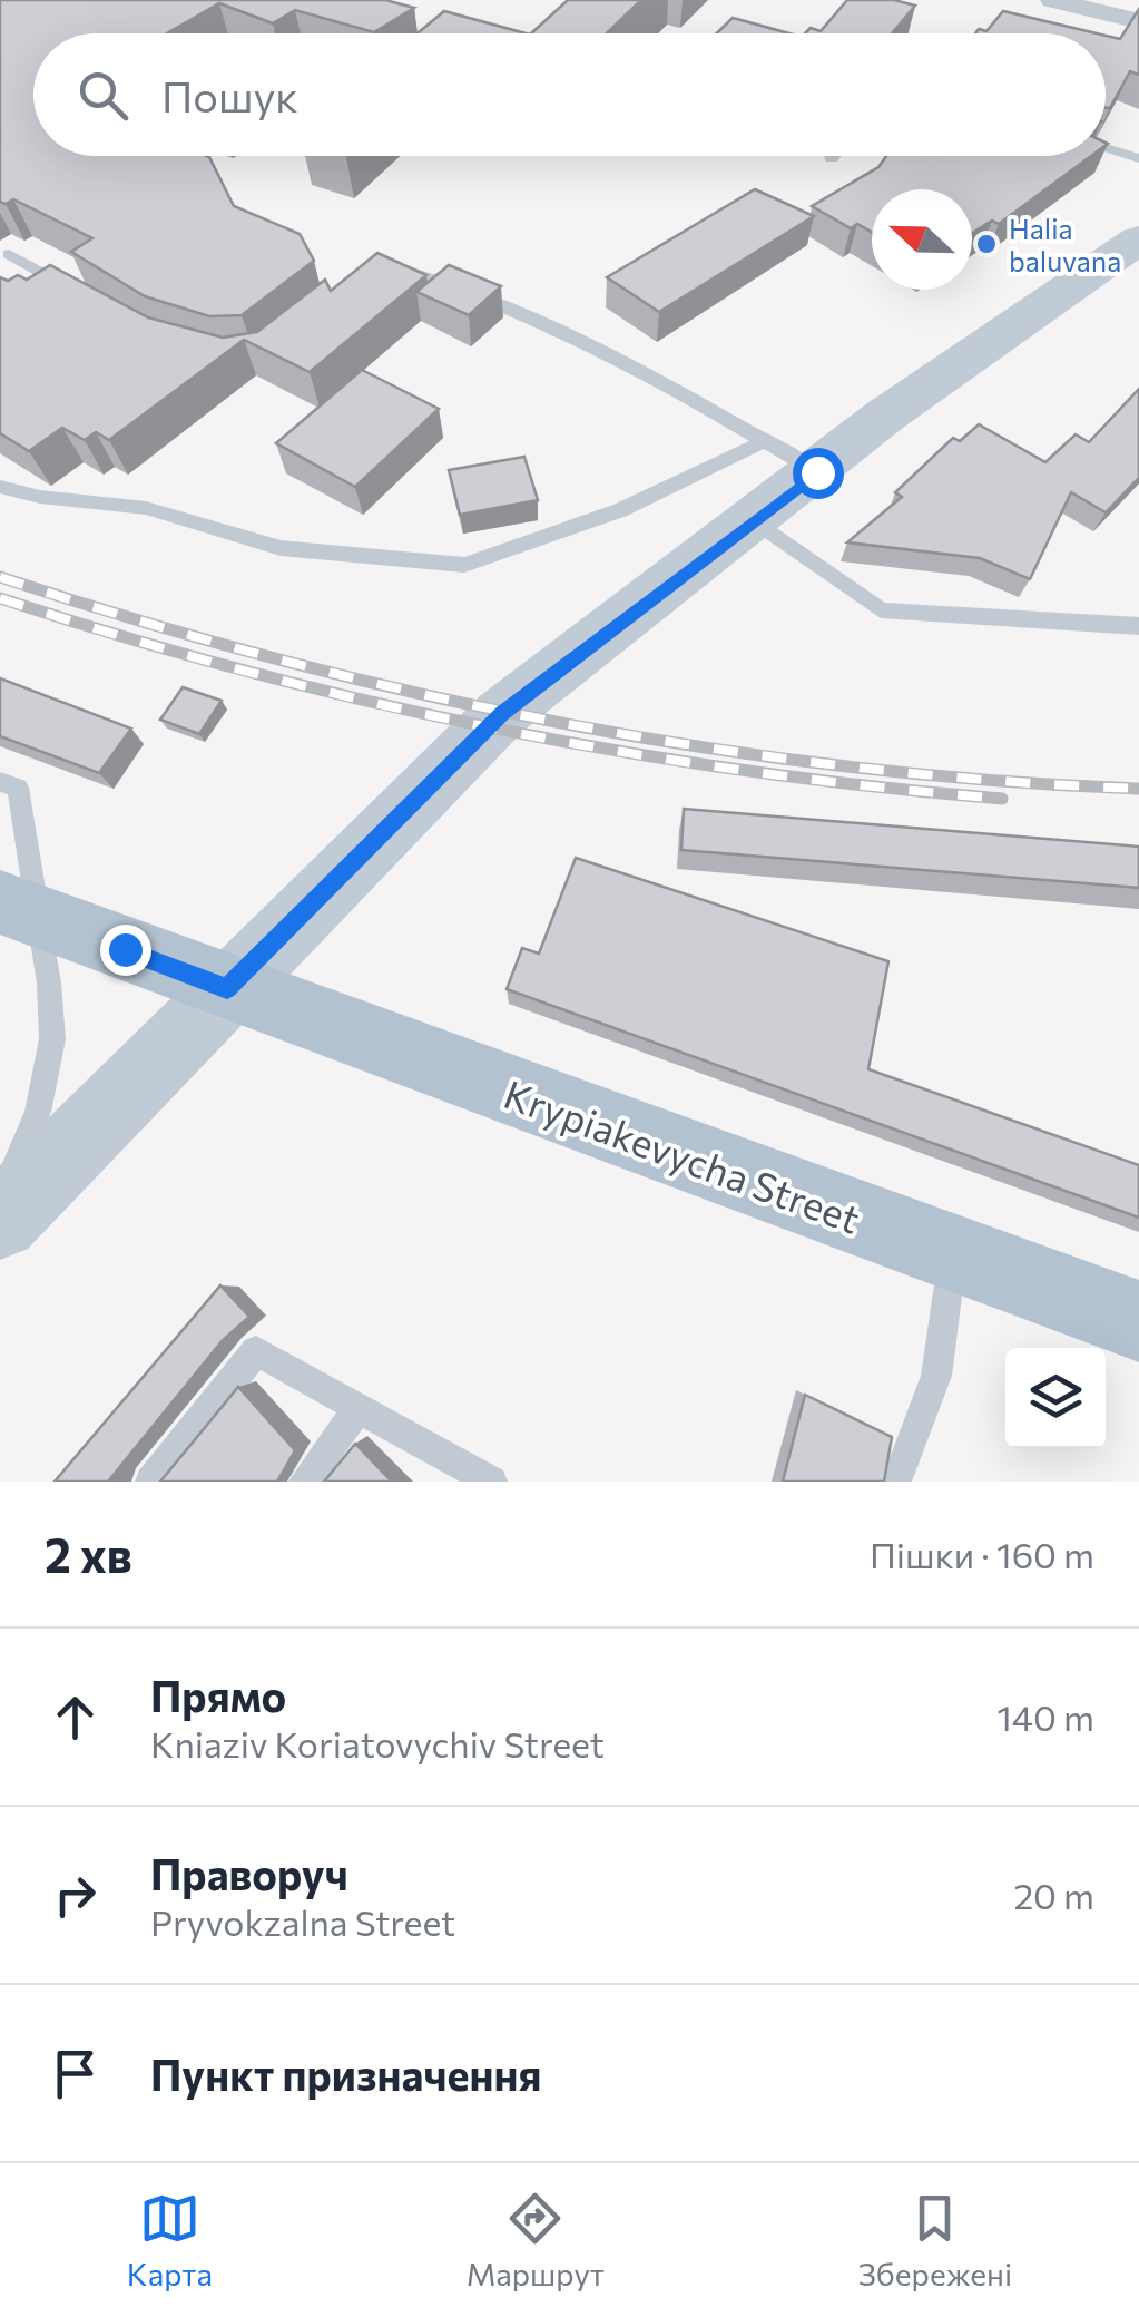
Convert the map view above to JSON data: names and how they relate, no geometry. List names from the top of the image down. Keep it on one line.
{"streets":{"main road":["Krypiakevycha Street"]},"places":["Halia baluvana"],"north":"left","page":{"search":"Пошук","heading":["2 хв","Пішки · 160 m"],"list":[["Прямо","Kniaziv Koriatovychiv Street","140 m"],["Праворуч","Pryvokzalna Street","20 m"],"Пункт призначення"],"nav":["Карта","Маршрут","Збережені"]}}
